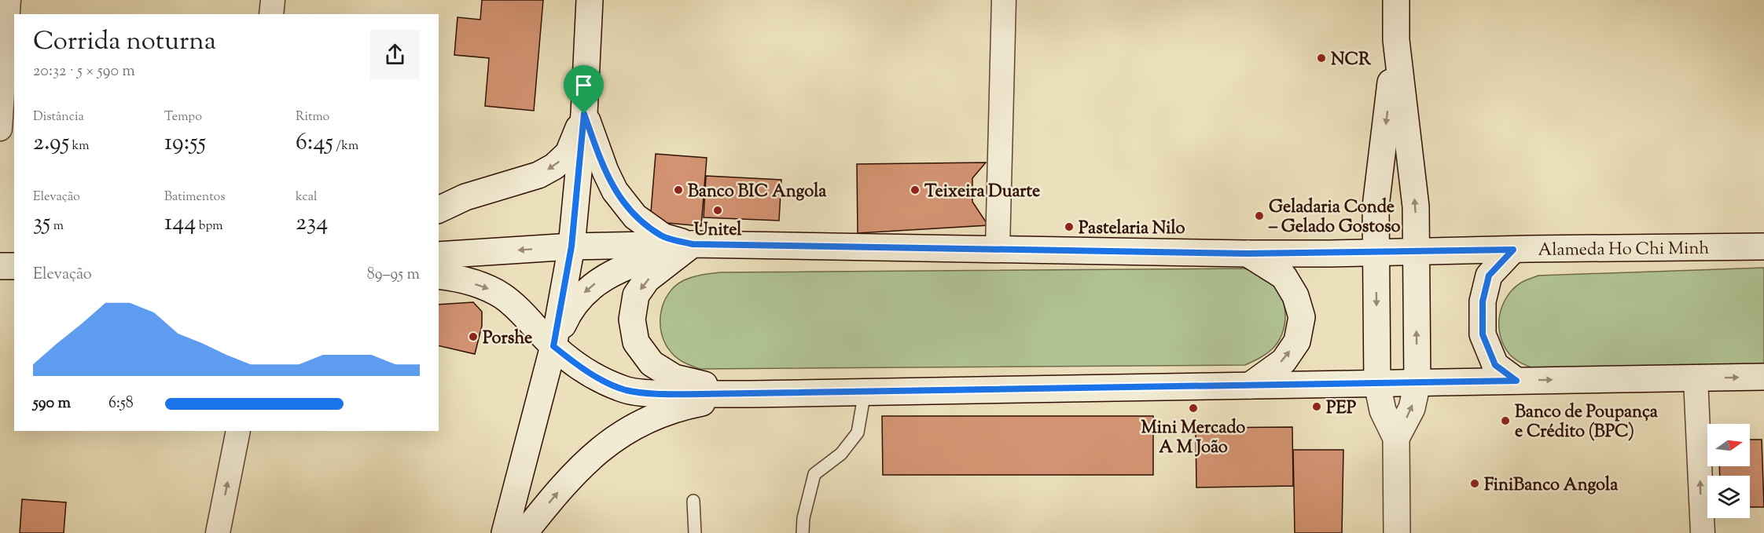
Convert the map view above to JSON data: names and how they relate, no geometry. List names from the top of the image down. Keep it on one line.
{"streets":{"main road":["Alameda Ho Chi Minh"]},"places":["NCR","Banco BIC Angola","Teixeira Duarte","Unitel","Geladaria Conde – Gelado Gostoso","Pastelaria Nilo","Porshe","PEP","Mini Mercado A M João","Banco de Poupança e Crédito (BPC)","FiniBanco Angola"],"north":"right","page":{"heading":["Corrida noturna","20:32 · 5 × 590 m"],"stats":[["Distância","2.95 km"],["Tempo","19:55"],["Ritmo","6:45 /km"],["Elevação","35 m"],["Batimentos","144 bpm"],["kcal","234"]],"chart":["Elevação","89–95 m"],"list":[{"name":"590 m","note":"6:58"}]}}
